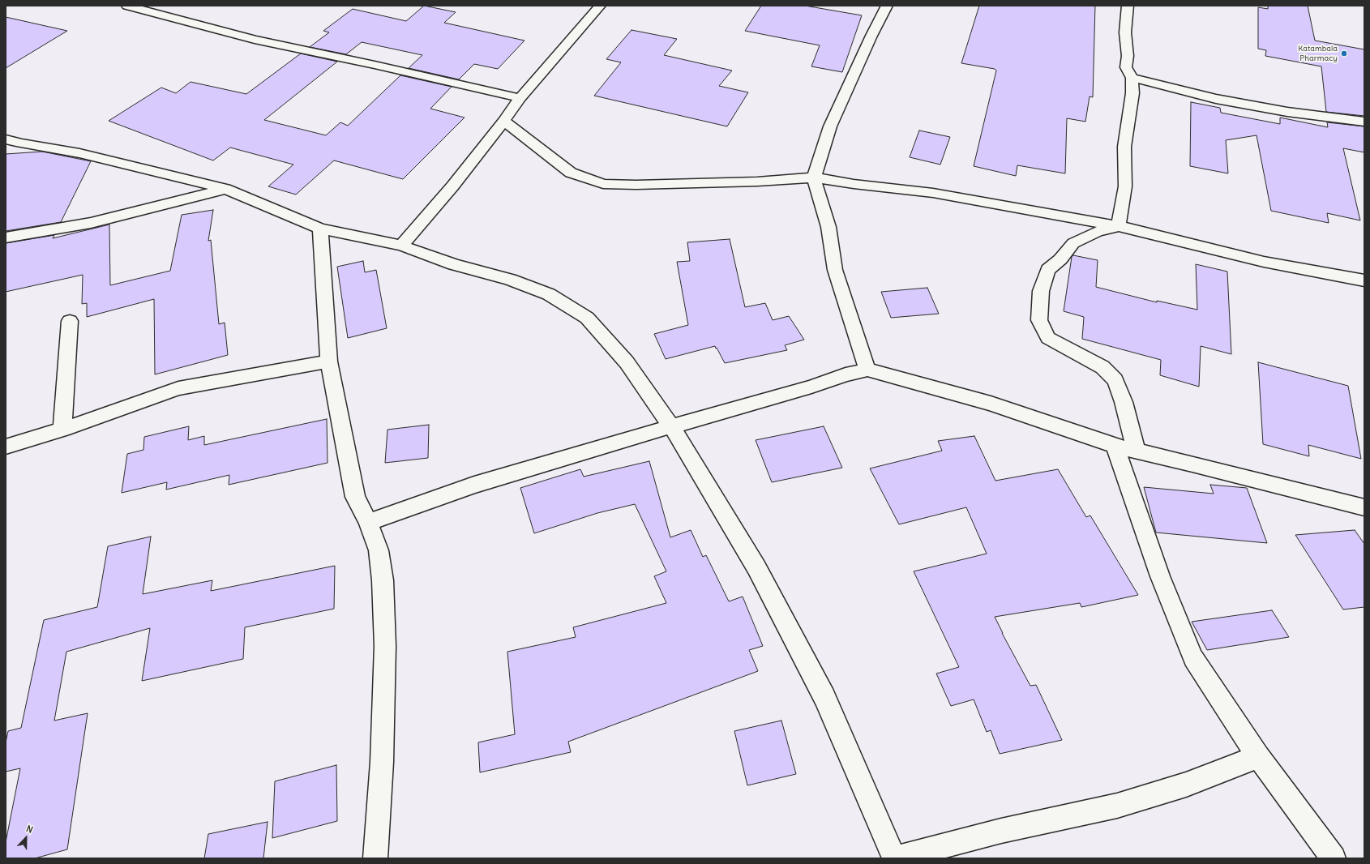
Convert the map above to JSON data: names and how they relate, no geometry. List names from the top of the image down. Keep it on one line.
{"places":["Katambala Pharmacy"],"north":"top"}
